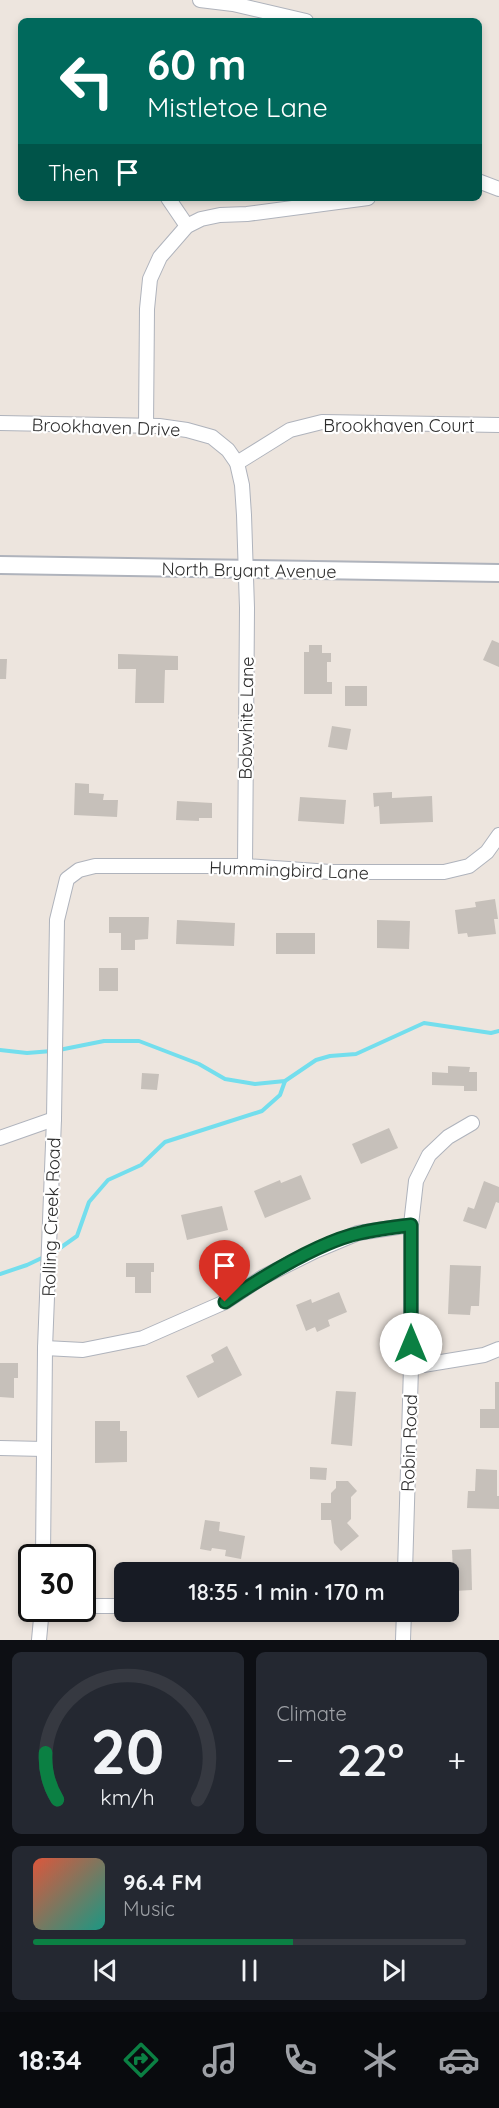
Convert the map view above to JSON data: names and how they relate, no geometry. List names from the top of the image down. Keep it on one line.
{"streets":{"street":["Brookhaven Court","Brookhaven Drive","North Bryant Avenue","Bobwhite Lane","Hummingbird Lane","Rolling Creek Road","Robin Road"]},"crossings":[["Brookhaven Court","Brookhaven Drive"],["North Bryant Avenue","Bobwhite Lane"],["Bobwhite Lane","Hummingbird Lane"],["Hummingbird Lane","Rolling Creek Road"]],"page":{"turn":["60 m","Mistletoe Lane"],"then":"Then","limit":"30","trip":"18:35 · 1 min · 170 m","tile":"Climate","heat":["−","22°","+"],"song":["96.4 FM","Music"],"tabs":"18:34","gauge":["20","km/h"]}}
